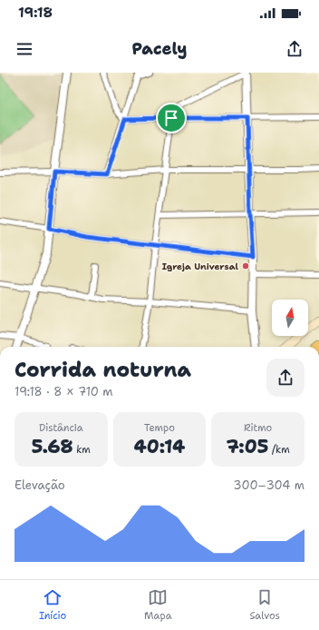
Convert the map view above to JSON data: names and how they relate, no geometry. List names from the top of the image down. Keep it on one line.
{"places":["Igreja Universal"],"north":"top","page":{"status":"19:18","header":"Pacely","heading":["Corrida noturna","19:18 · 8 × 710 m"],"stats":[["Distância","5.68 km"],["Tempo","40:14"],["Ritmo","7:05 /km"]],"chart":["Elevação","300–304 m"],"tabs":["Início","Mapa","Salvos"]}}
